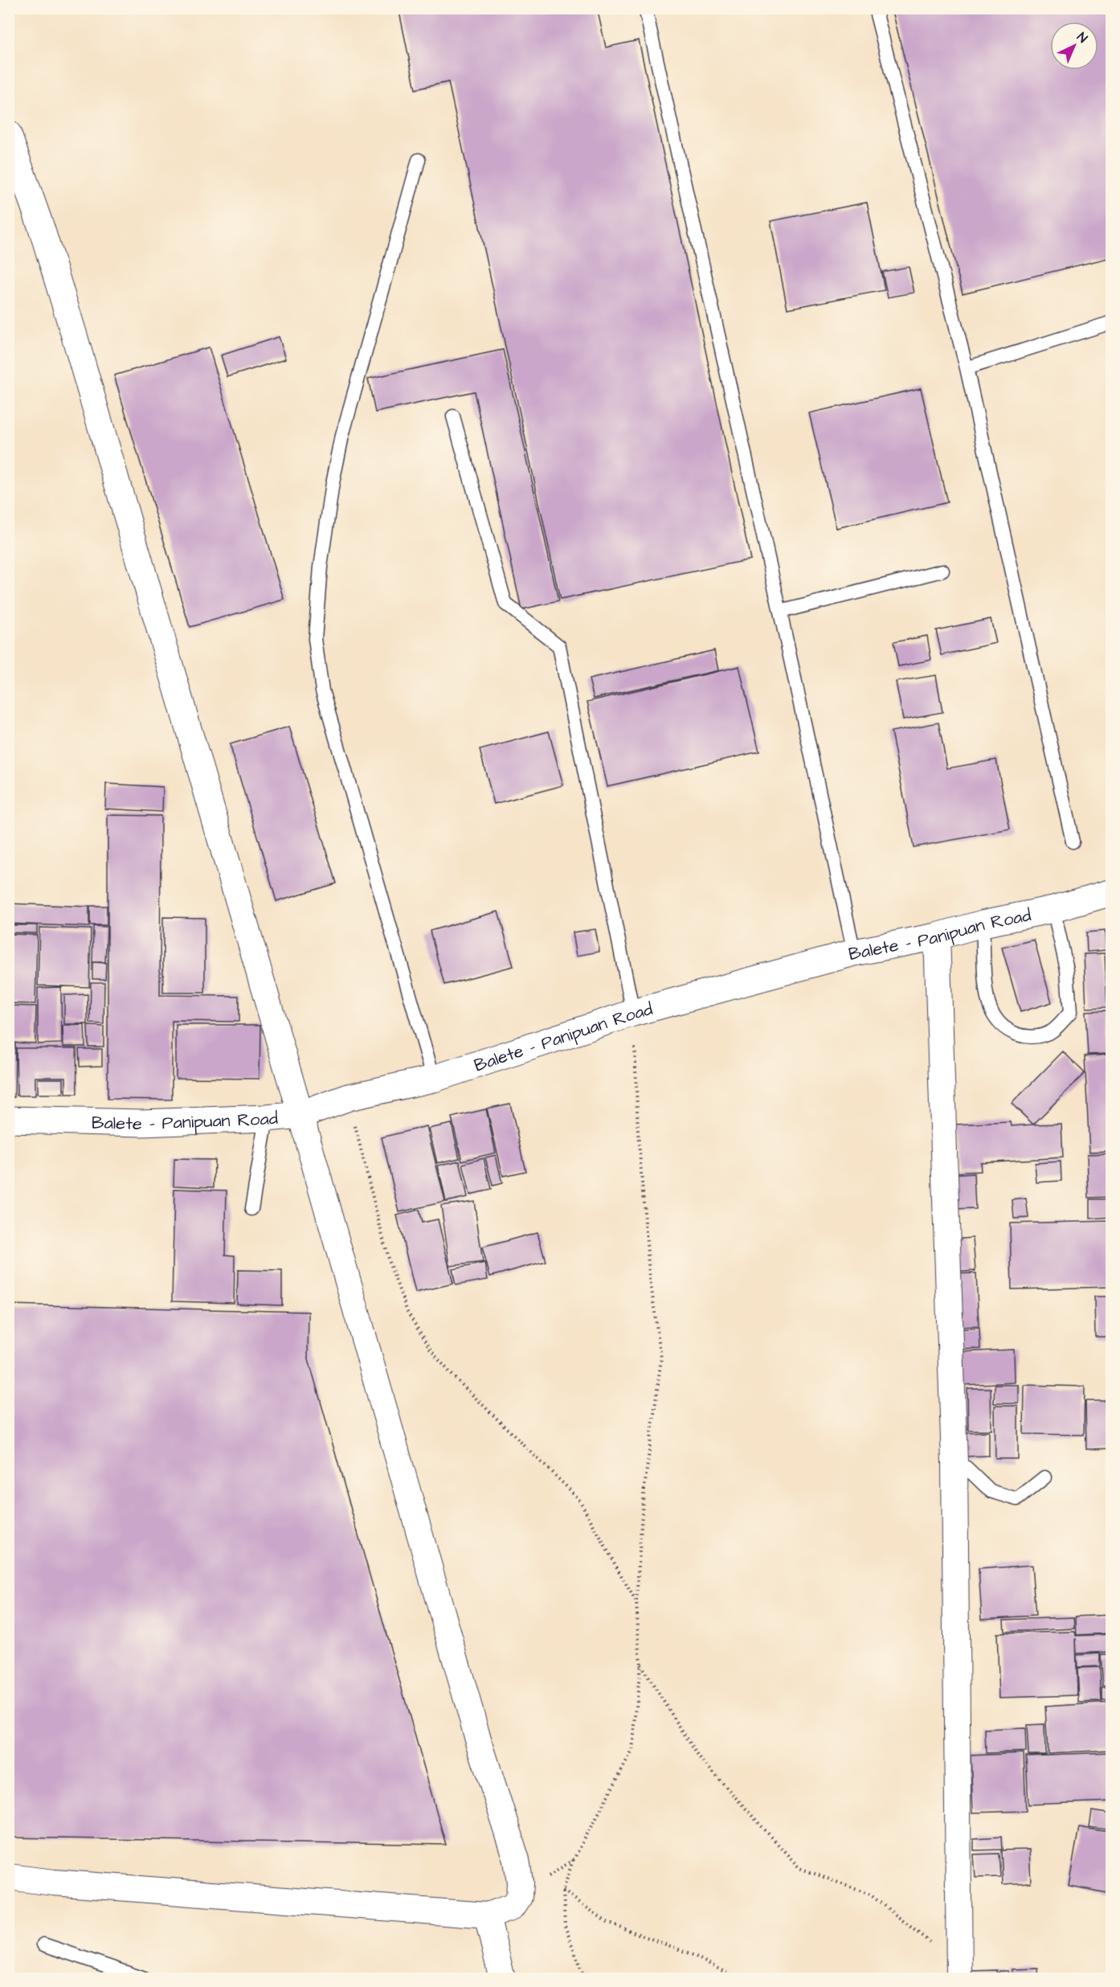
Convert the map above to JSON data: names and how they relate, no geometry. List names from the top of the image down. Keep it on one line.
{"streets":{"main road":["Balete - Panipuan Road"]},"north":"top right"}
